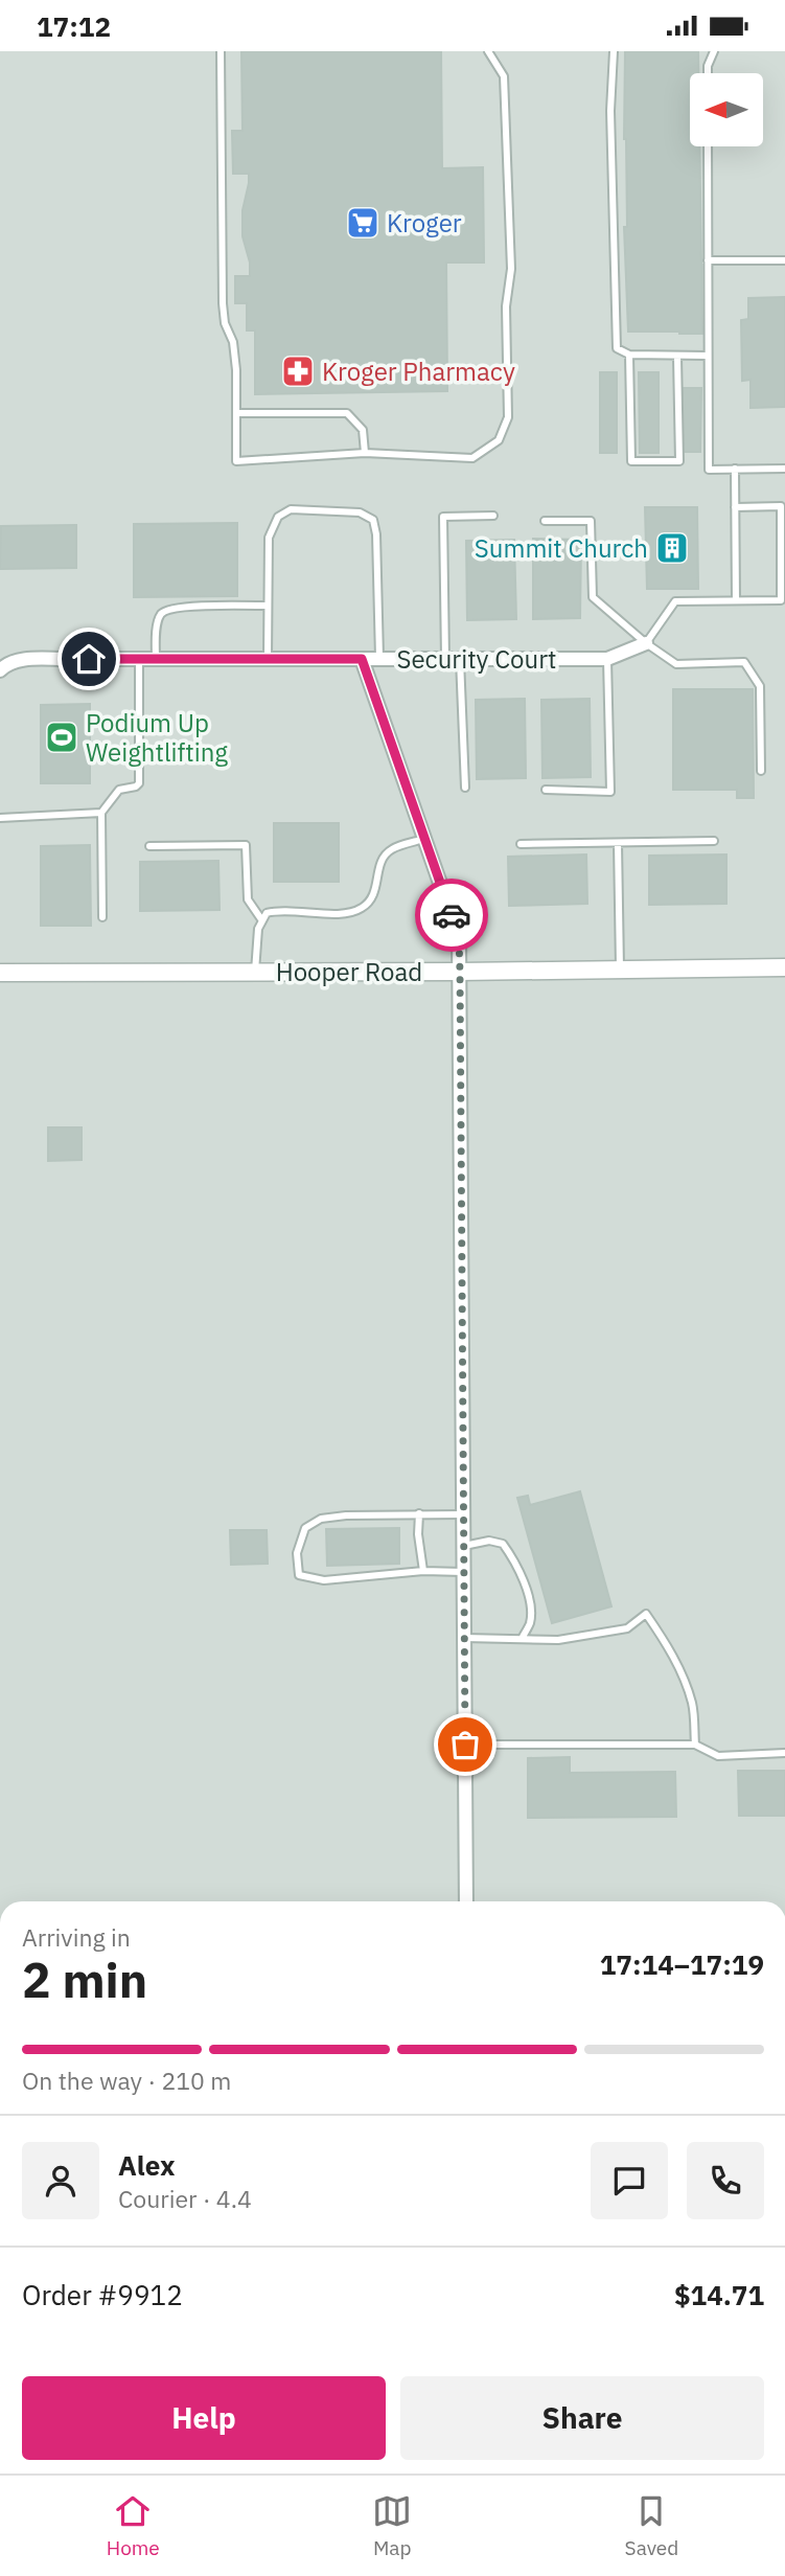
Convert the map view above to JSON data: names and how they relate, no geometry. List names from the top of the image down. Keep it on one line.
{"streets":{"street":["Security Court","Hooper Road"]},"places":{"supermarket":["Kroger"],"pharmacy":["Kroger Pharmacy"],"building":["Summit Church"],"sports":["Podium Up Weightlifting"]},"north":"left","page":{"status":"17:12","heading":["2 min","Arriving in","17:14–17:19"],"panel":["Alex","Courier · 4.4","Order #9912","$14.71"],"bar":"On the way · 210 m","buttons":["Help","Share"],"tabs":["Home","Map","Saved"]}}
